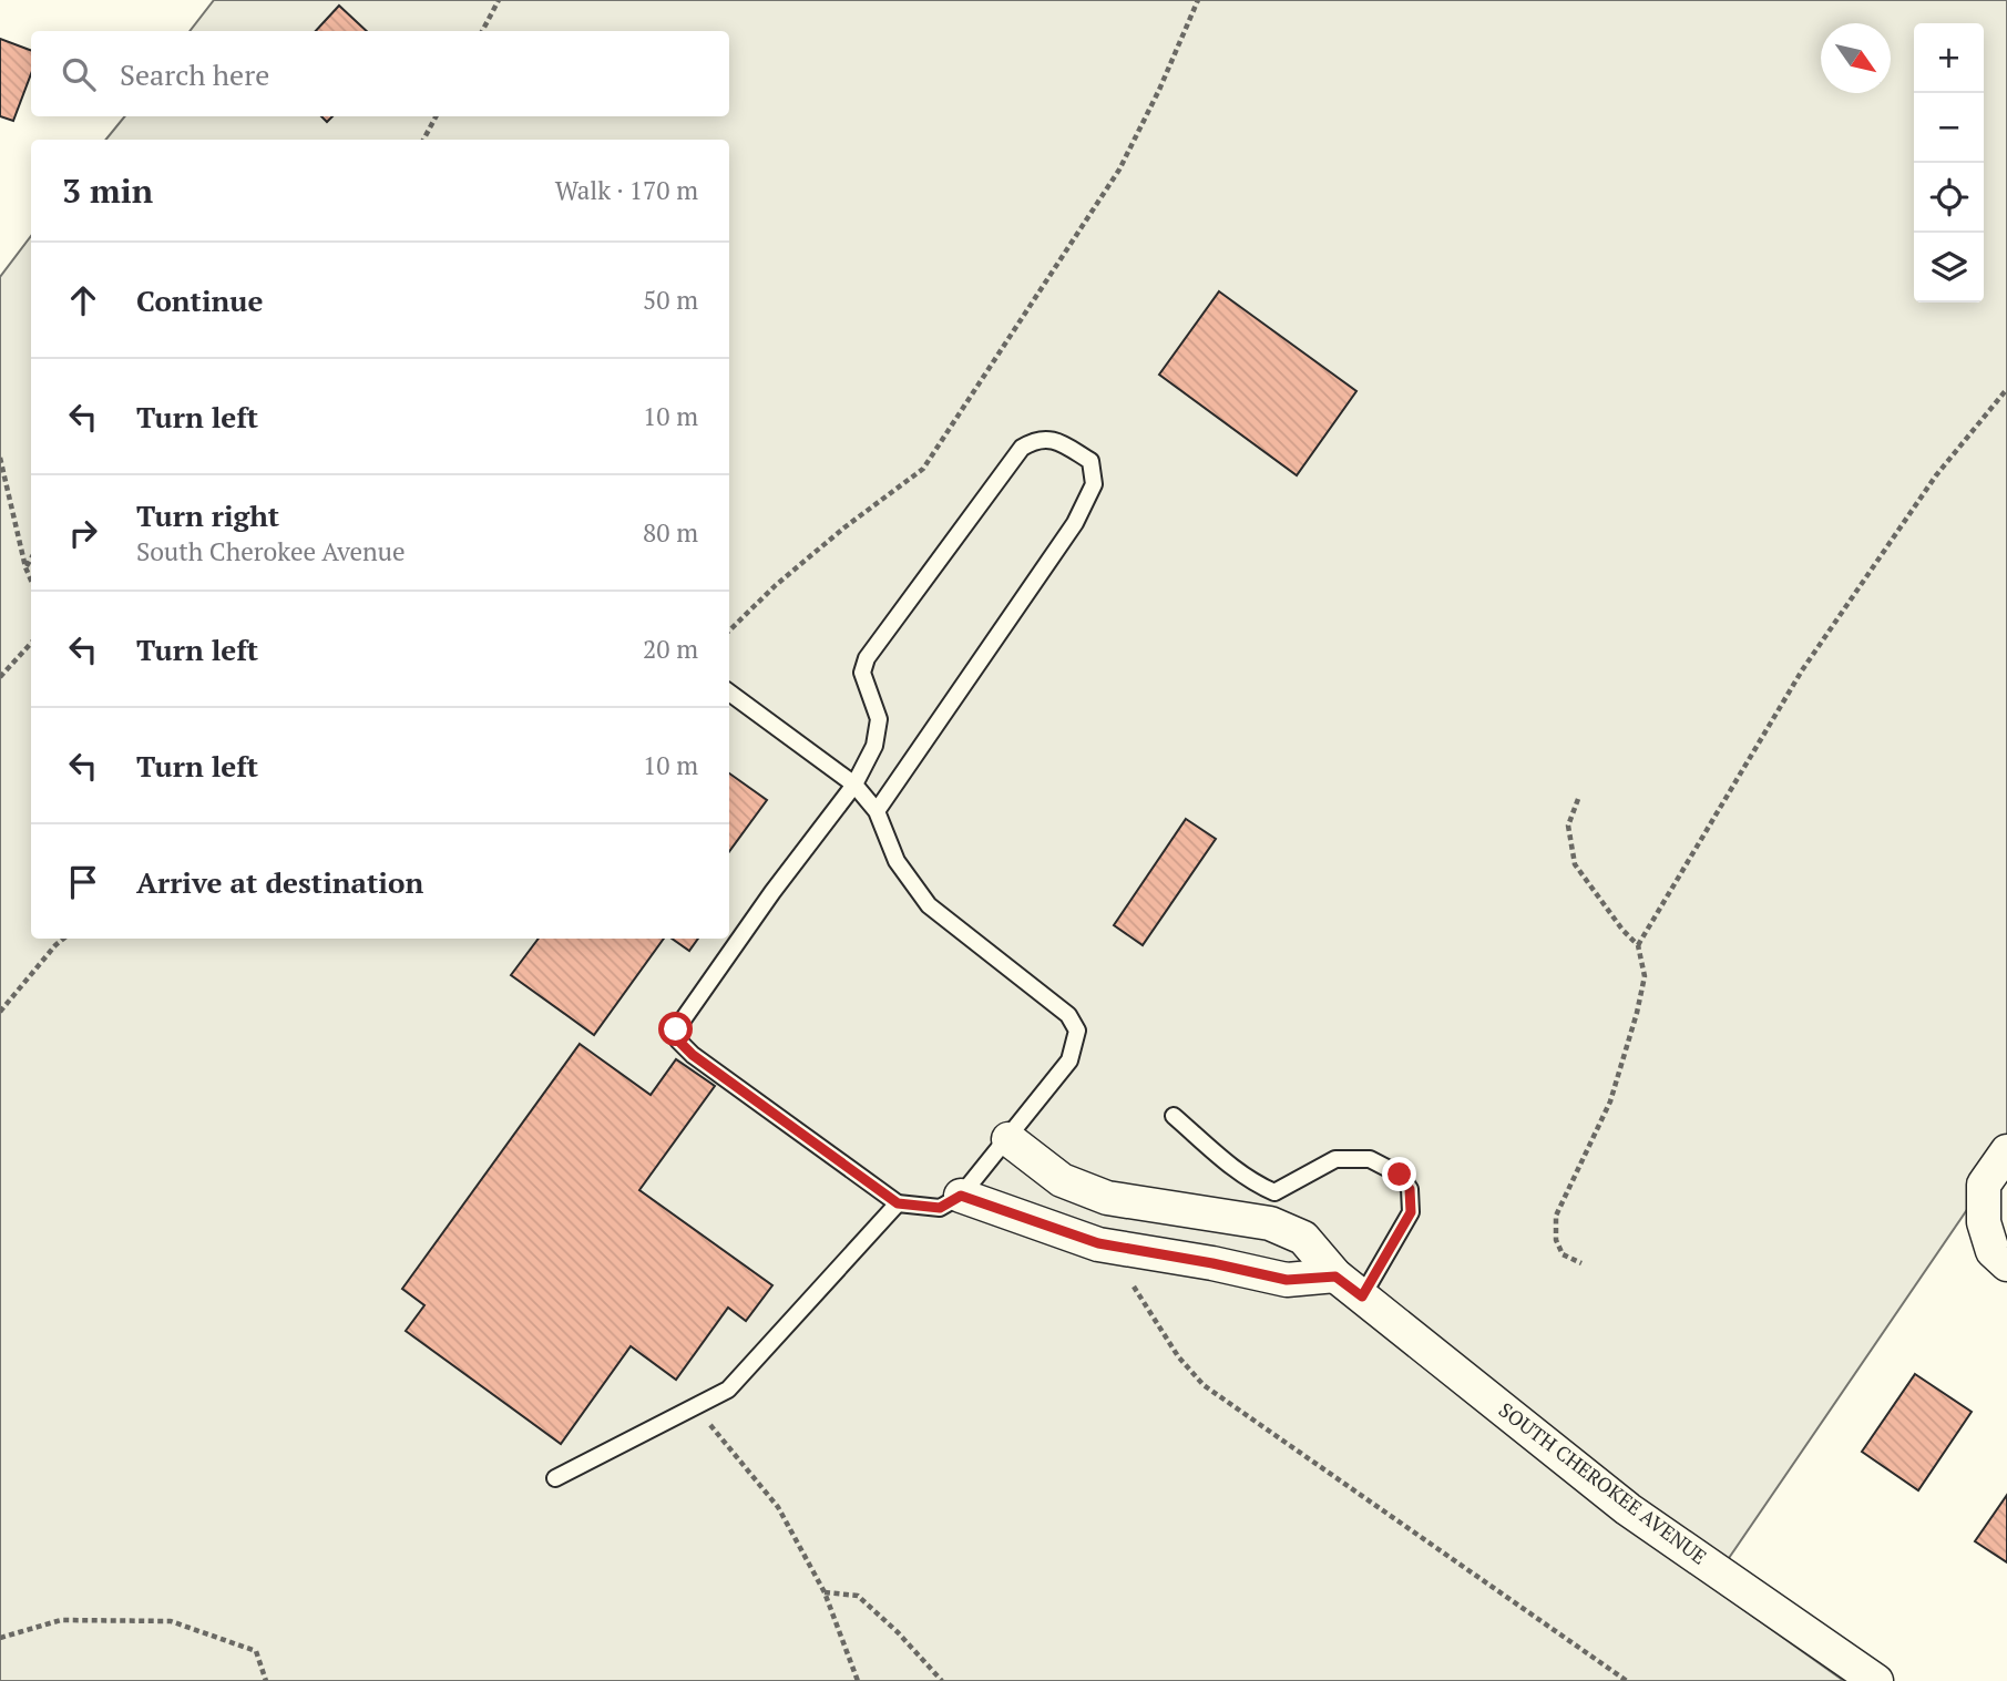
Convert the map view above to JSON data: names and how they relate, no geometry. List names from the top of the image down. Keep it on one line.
{"streets":{"street":["SOUTH CHEROKEE AVENUE"]},"north":"bottom right","page":{"map_buttons":["+","−"],"search":"Search here","heading":["3 min","Walk · 170 m"],"list":[["Continue","50 m"],["Turn left","10 m"],["Turn right","South Cherokee Avenue","80 m"],["Turn left","20 m"],["Turn left","10 m"],"Arrive at destination"]}}
